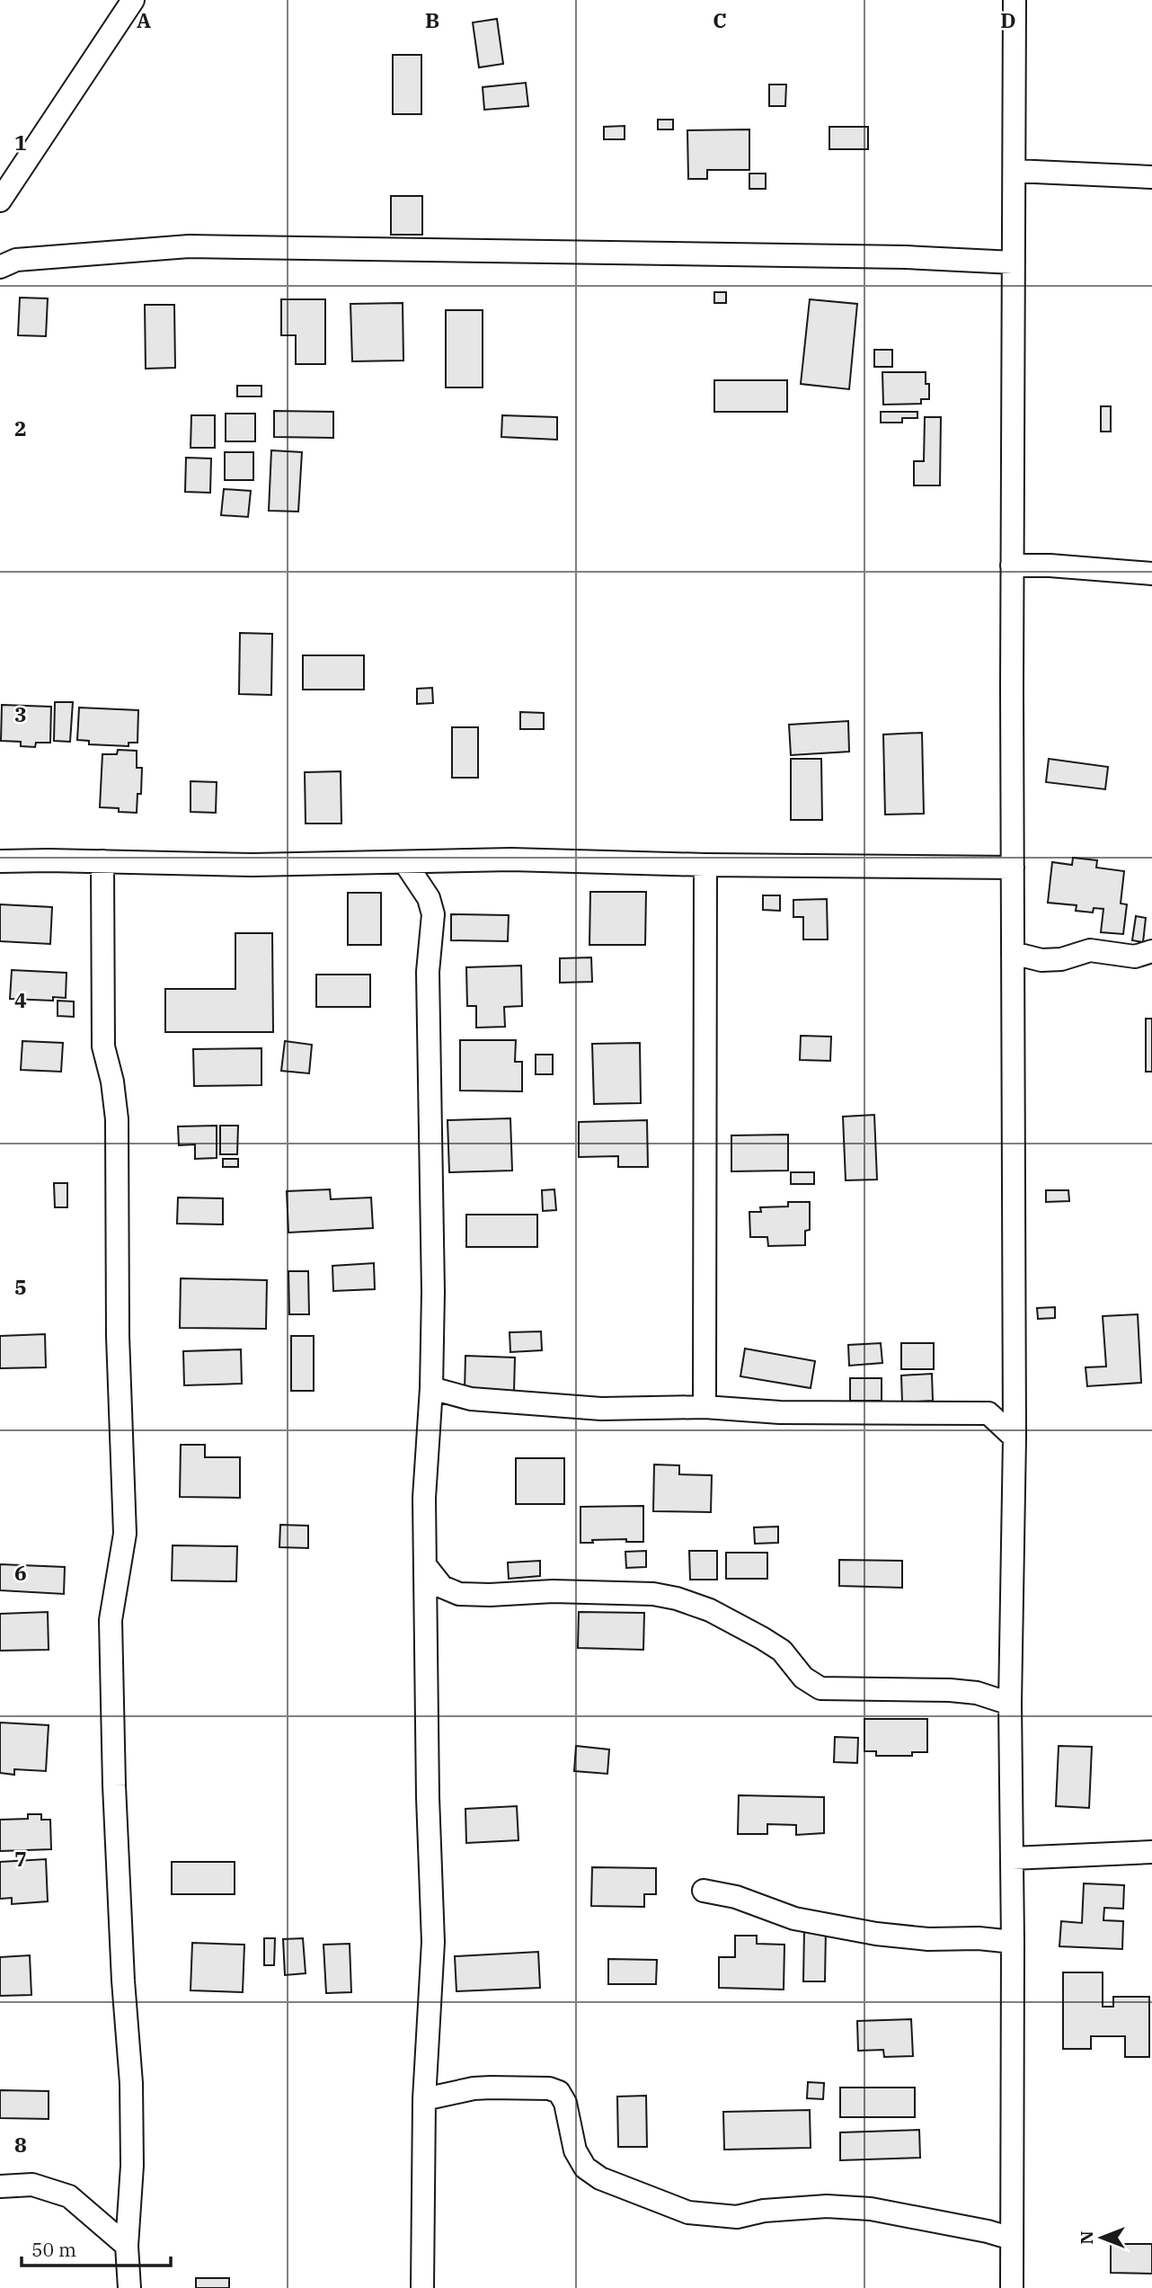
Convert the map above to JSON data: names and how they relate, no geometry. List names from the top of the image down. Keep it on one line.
{"scale_bar":"50 m","north":"left","grid":{"columns":["A","B","C","D"],"rows":["1","2","3","4","5","6","7","8"]}}
